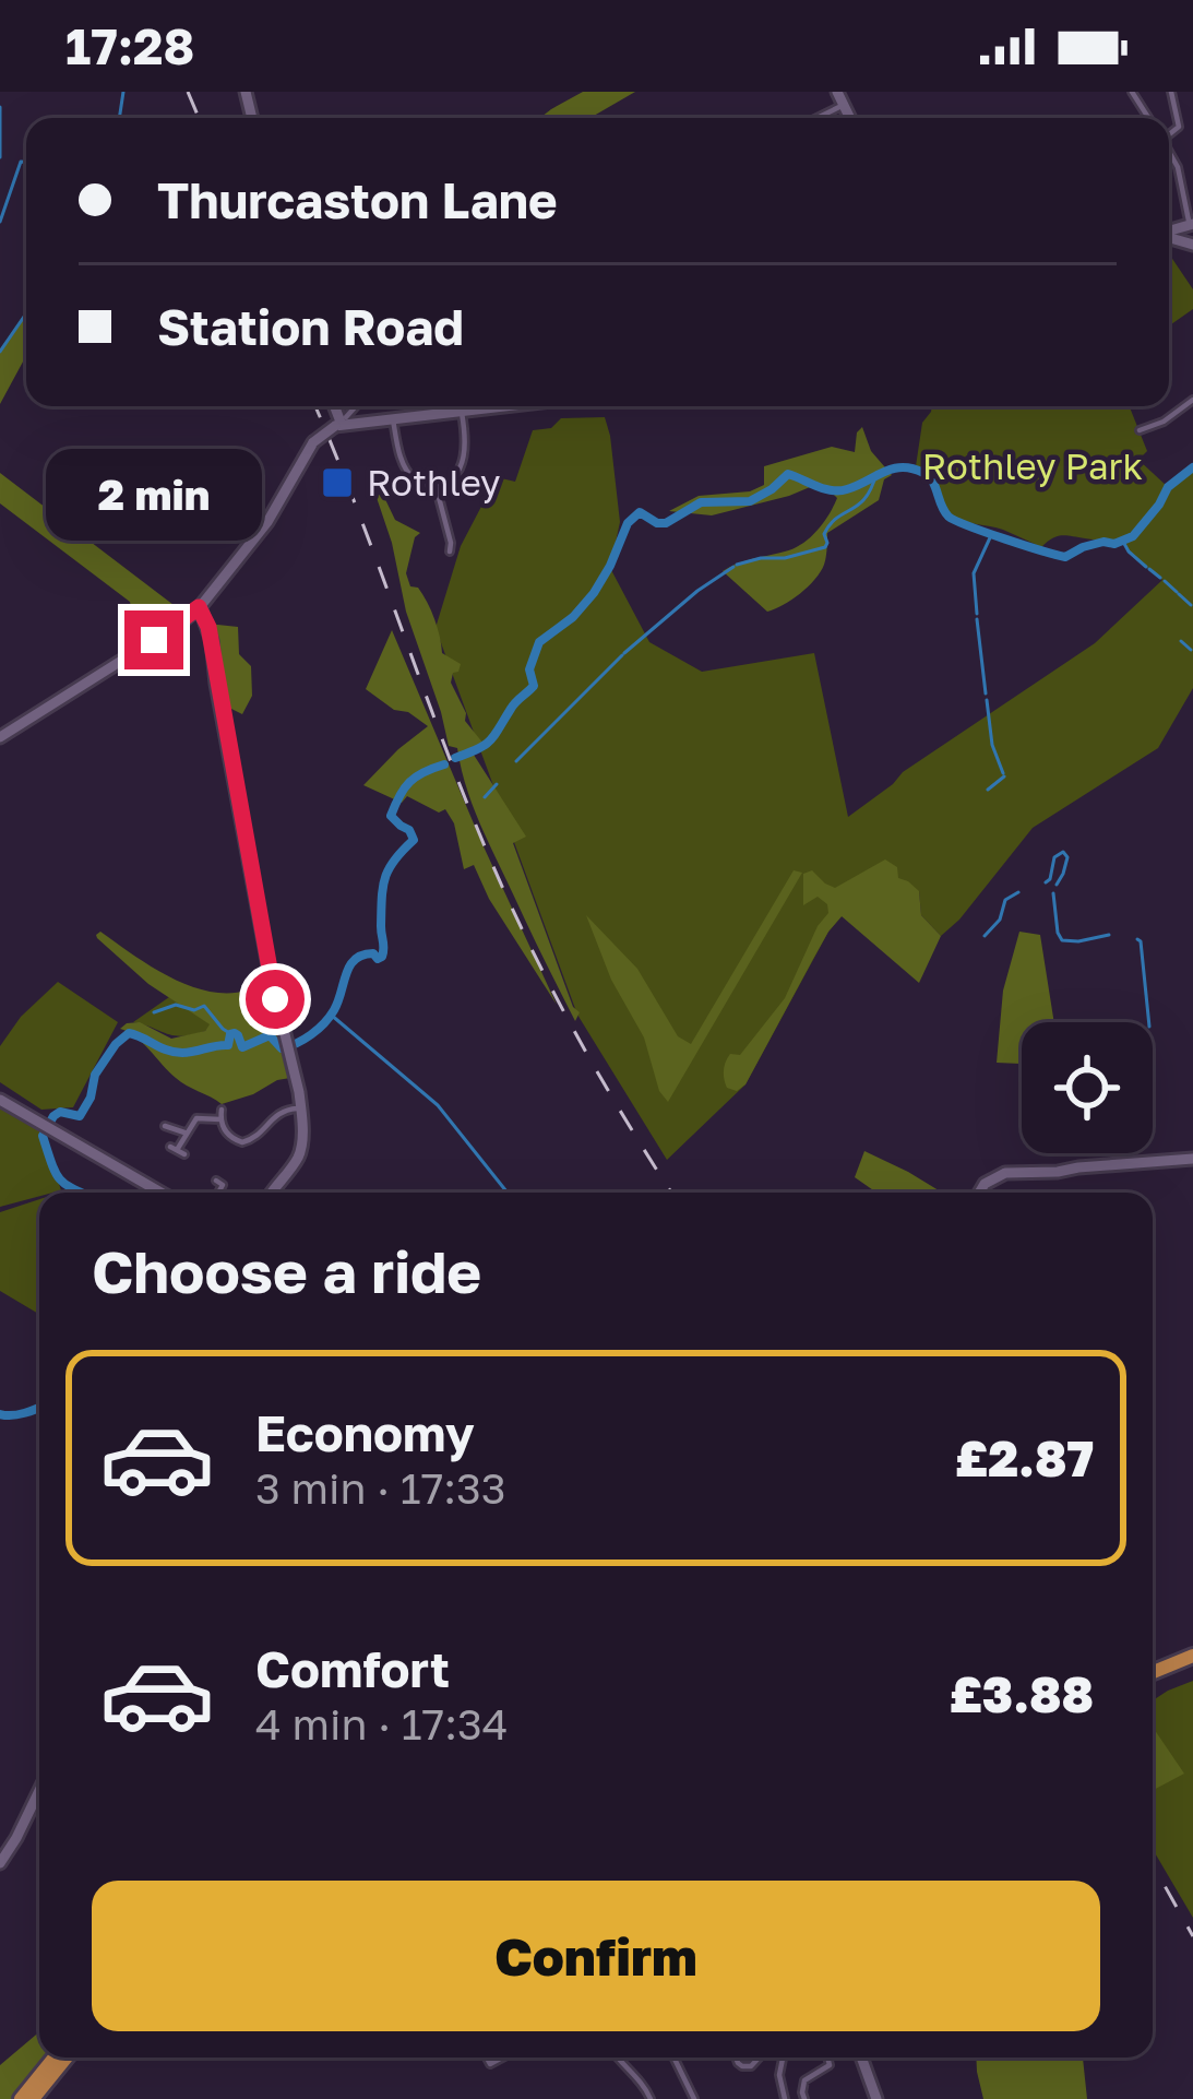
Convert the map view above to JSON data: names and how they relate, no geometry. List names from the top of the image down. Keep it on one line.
{"parks":["Rothley Park"],"places":{"transit":["Rothley"]},"page":{"status":"17:28","banner":["Thurcaston Lane","Station Road"],"bubble":"2 min","heading":"Choose a ride","list":[{"name":"Economy","note":"3 min · 17:33","value":"£2.87"},{"name":"Comfort","note":"4 min · 17:34","value":"£3.88"}],"buttons":"Confirm"}}
